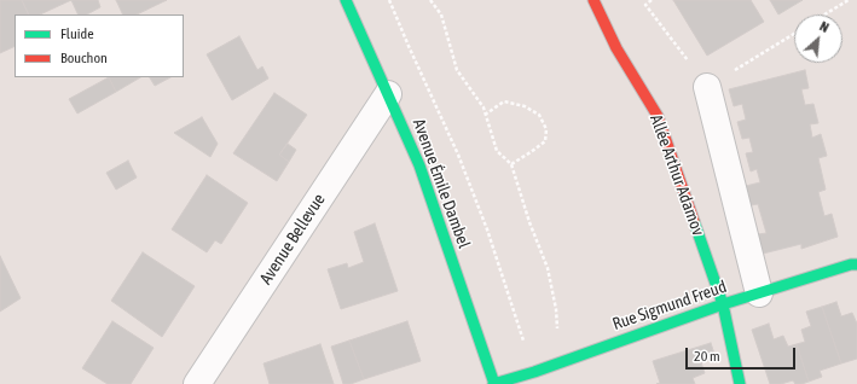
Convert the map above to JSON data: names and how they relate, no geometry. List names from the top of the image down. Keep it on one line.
{"streets":{"street":["Allée Arthur Adamov","Avenue Émile Dambel","Avenue Bellevue","Rue Sigmund Freud"]},"crossings":[["Allée Arthur Adamov","Rue Sigmund Freud"],["Avenue Émile Dambel","Avenue Bellevue"],["Avenue Émile Dambel","Rue Sigmund Freud"]],"legend":["Fluide","Bouchon"],"scale_bar":"20 m","north":"top right"}
